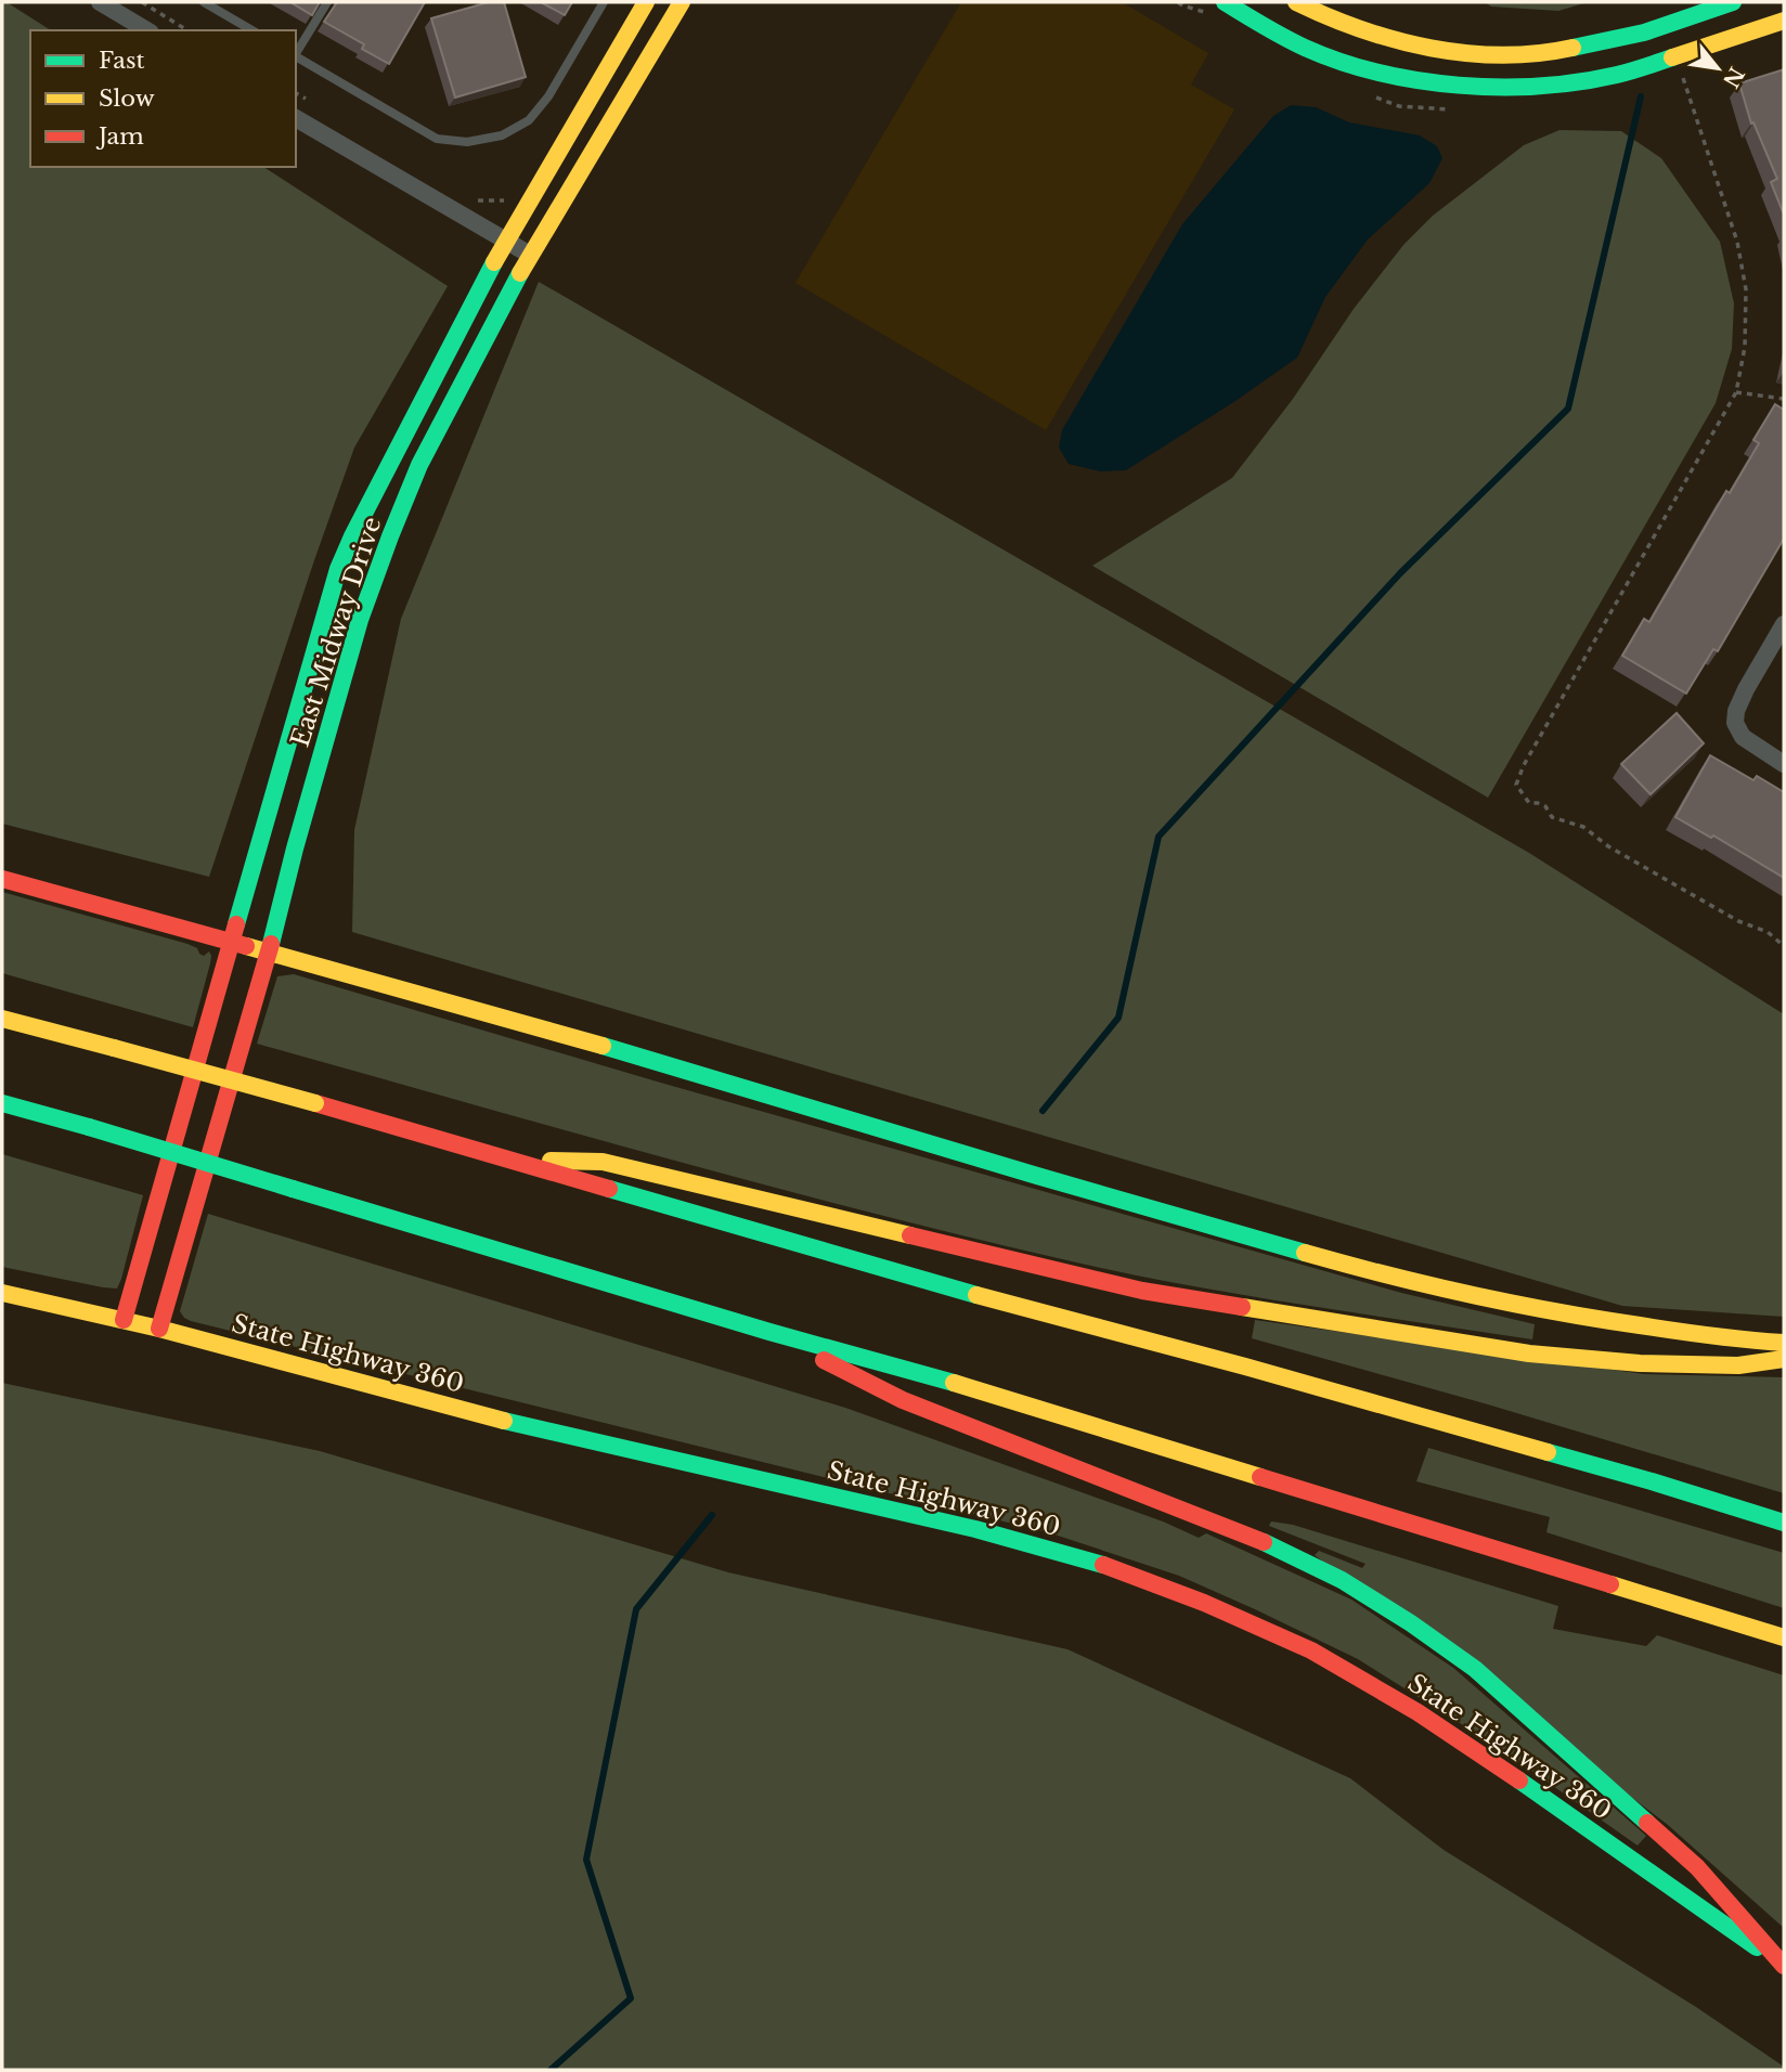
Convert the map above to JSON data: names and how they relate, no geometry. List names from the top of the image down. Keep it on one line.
{"streets":{"main road":["East Midway Drive","State Highway 360"]},"crossings":[["East Midway Drive","State Highway 360"]],"legend":["Fast","Slow","Jam"],"north":"bottom right"}
